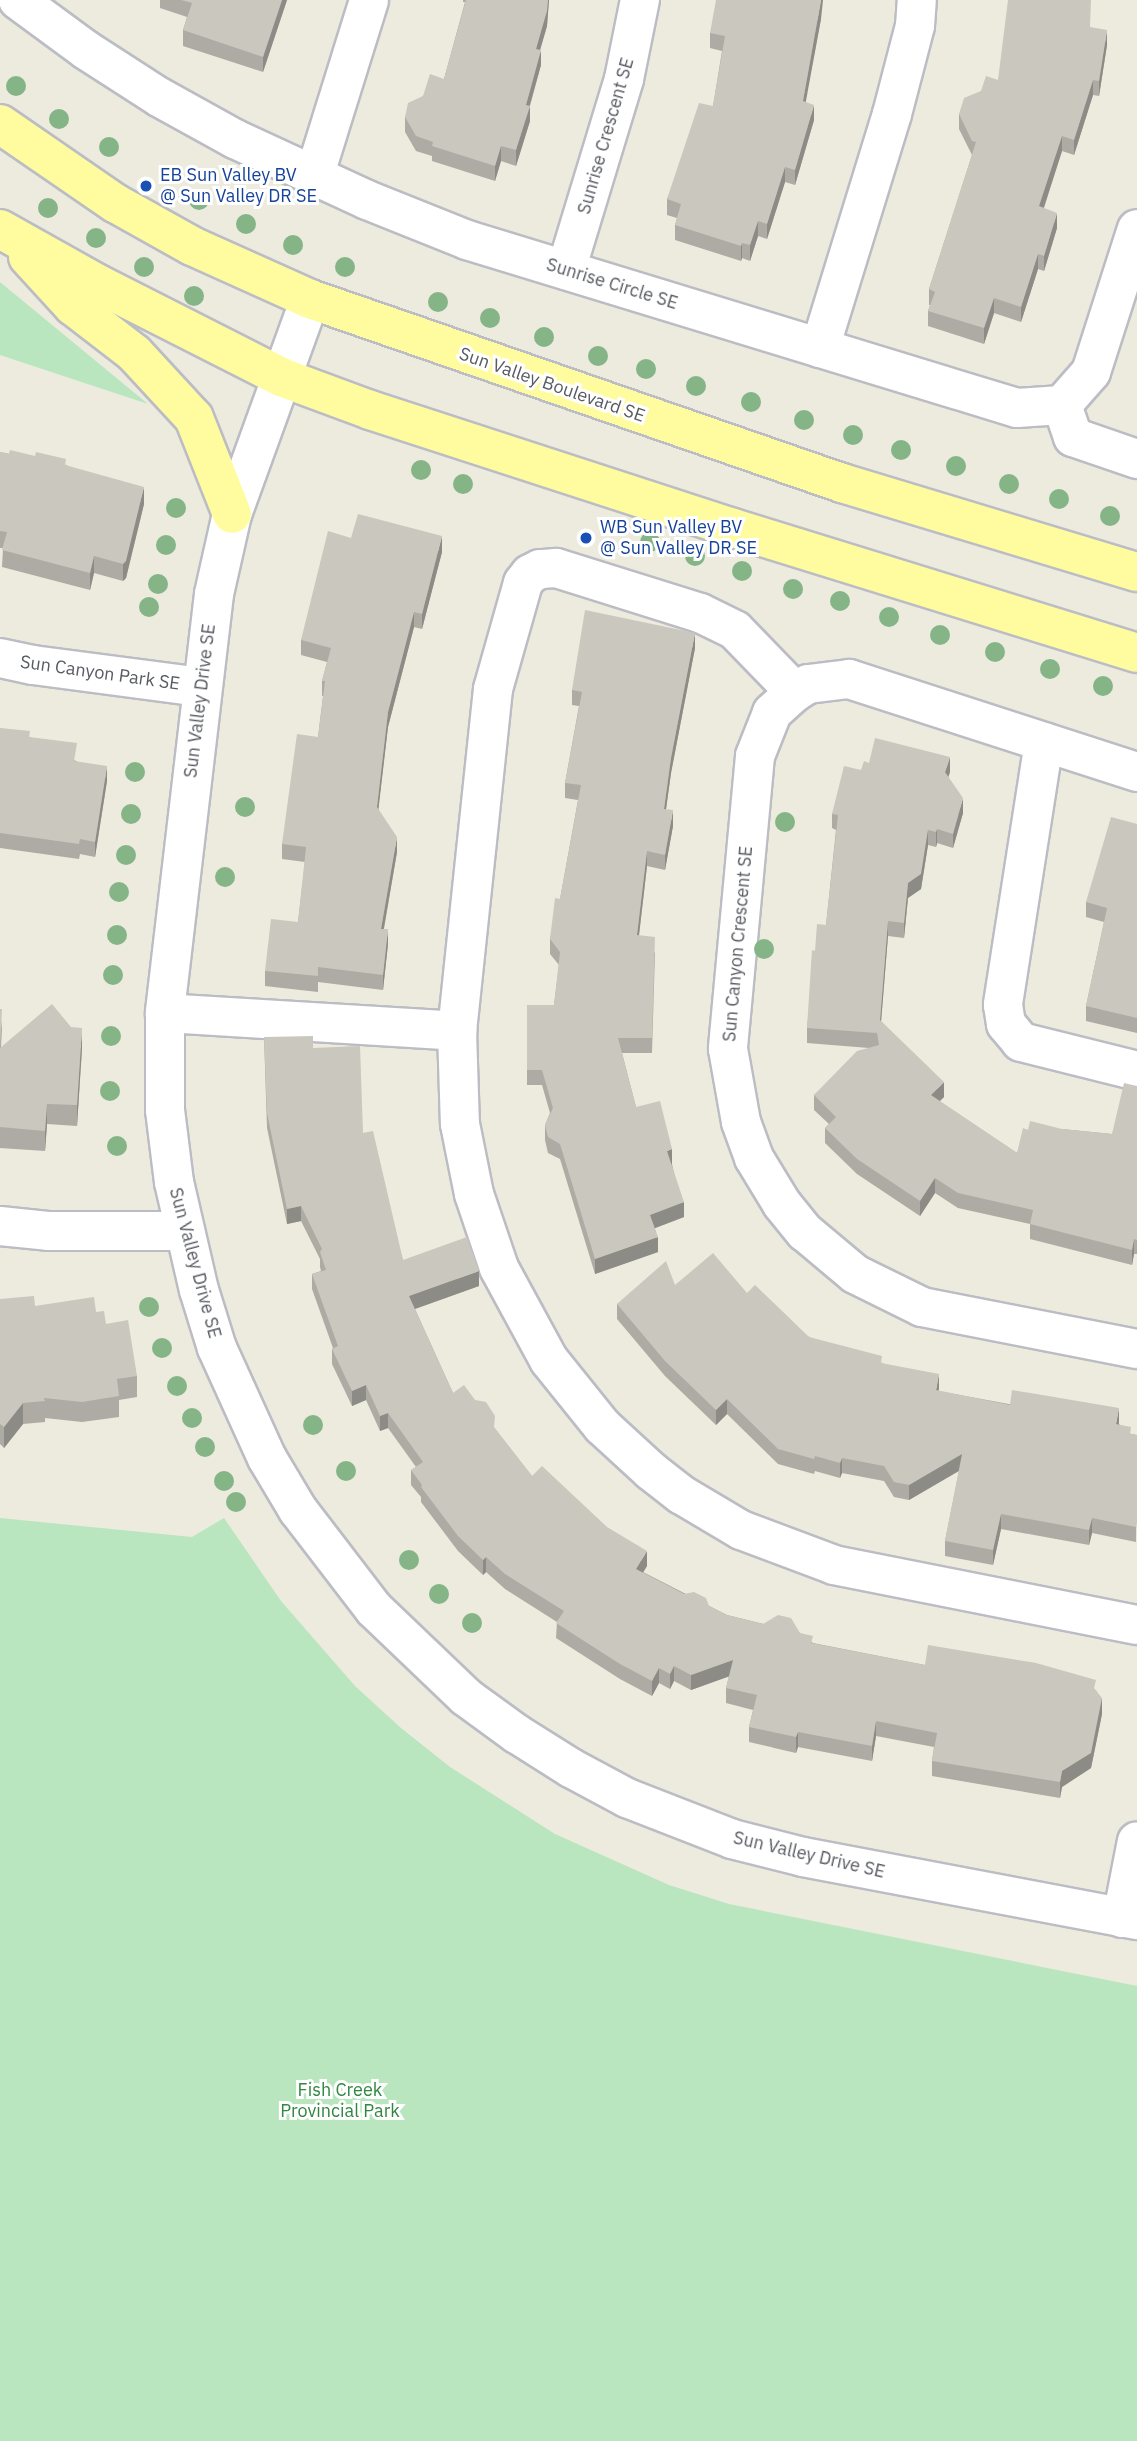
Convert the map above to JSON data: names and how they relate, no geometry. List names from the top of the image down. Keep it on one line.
{"streets":{"main road":["Sun Valley Boulevard SE"],"street":["Sunrise Crescent SE","Sunrise Circle SE","Sun Canyon Park SE","Sun Valley Drive SE","Sun Canyon Crescent SE"]},"crossings":[["Sunrise Crescent SE","Sunrise Circle SE"],["Sun Valley Boulevard SE","Sun Valley Drive SE"],["Sun Canyon Park SE","Sun Valley Drive SE"]],"parks":["Fish Creek Provincial Park"],"places":["EB Sun Valley BV @ Sun Valley DR SE","WB Sun Valley BV @ Sun Valley DR SE"]}
